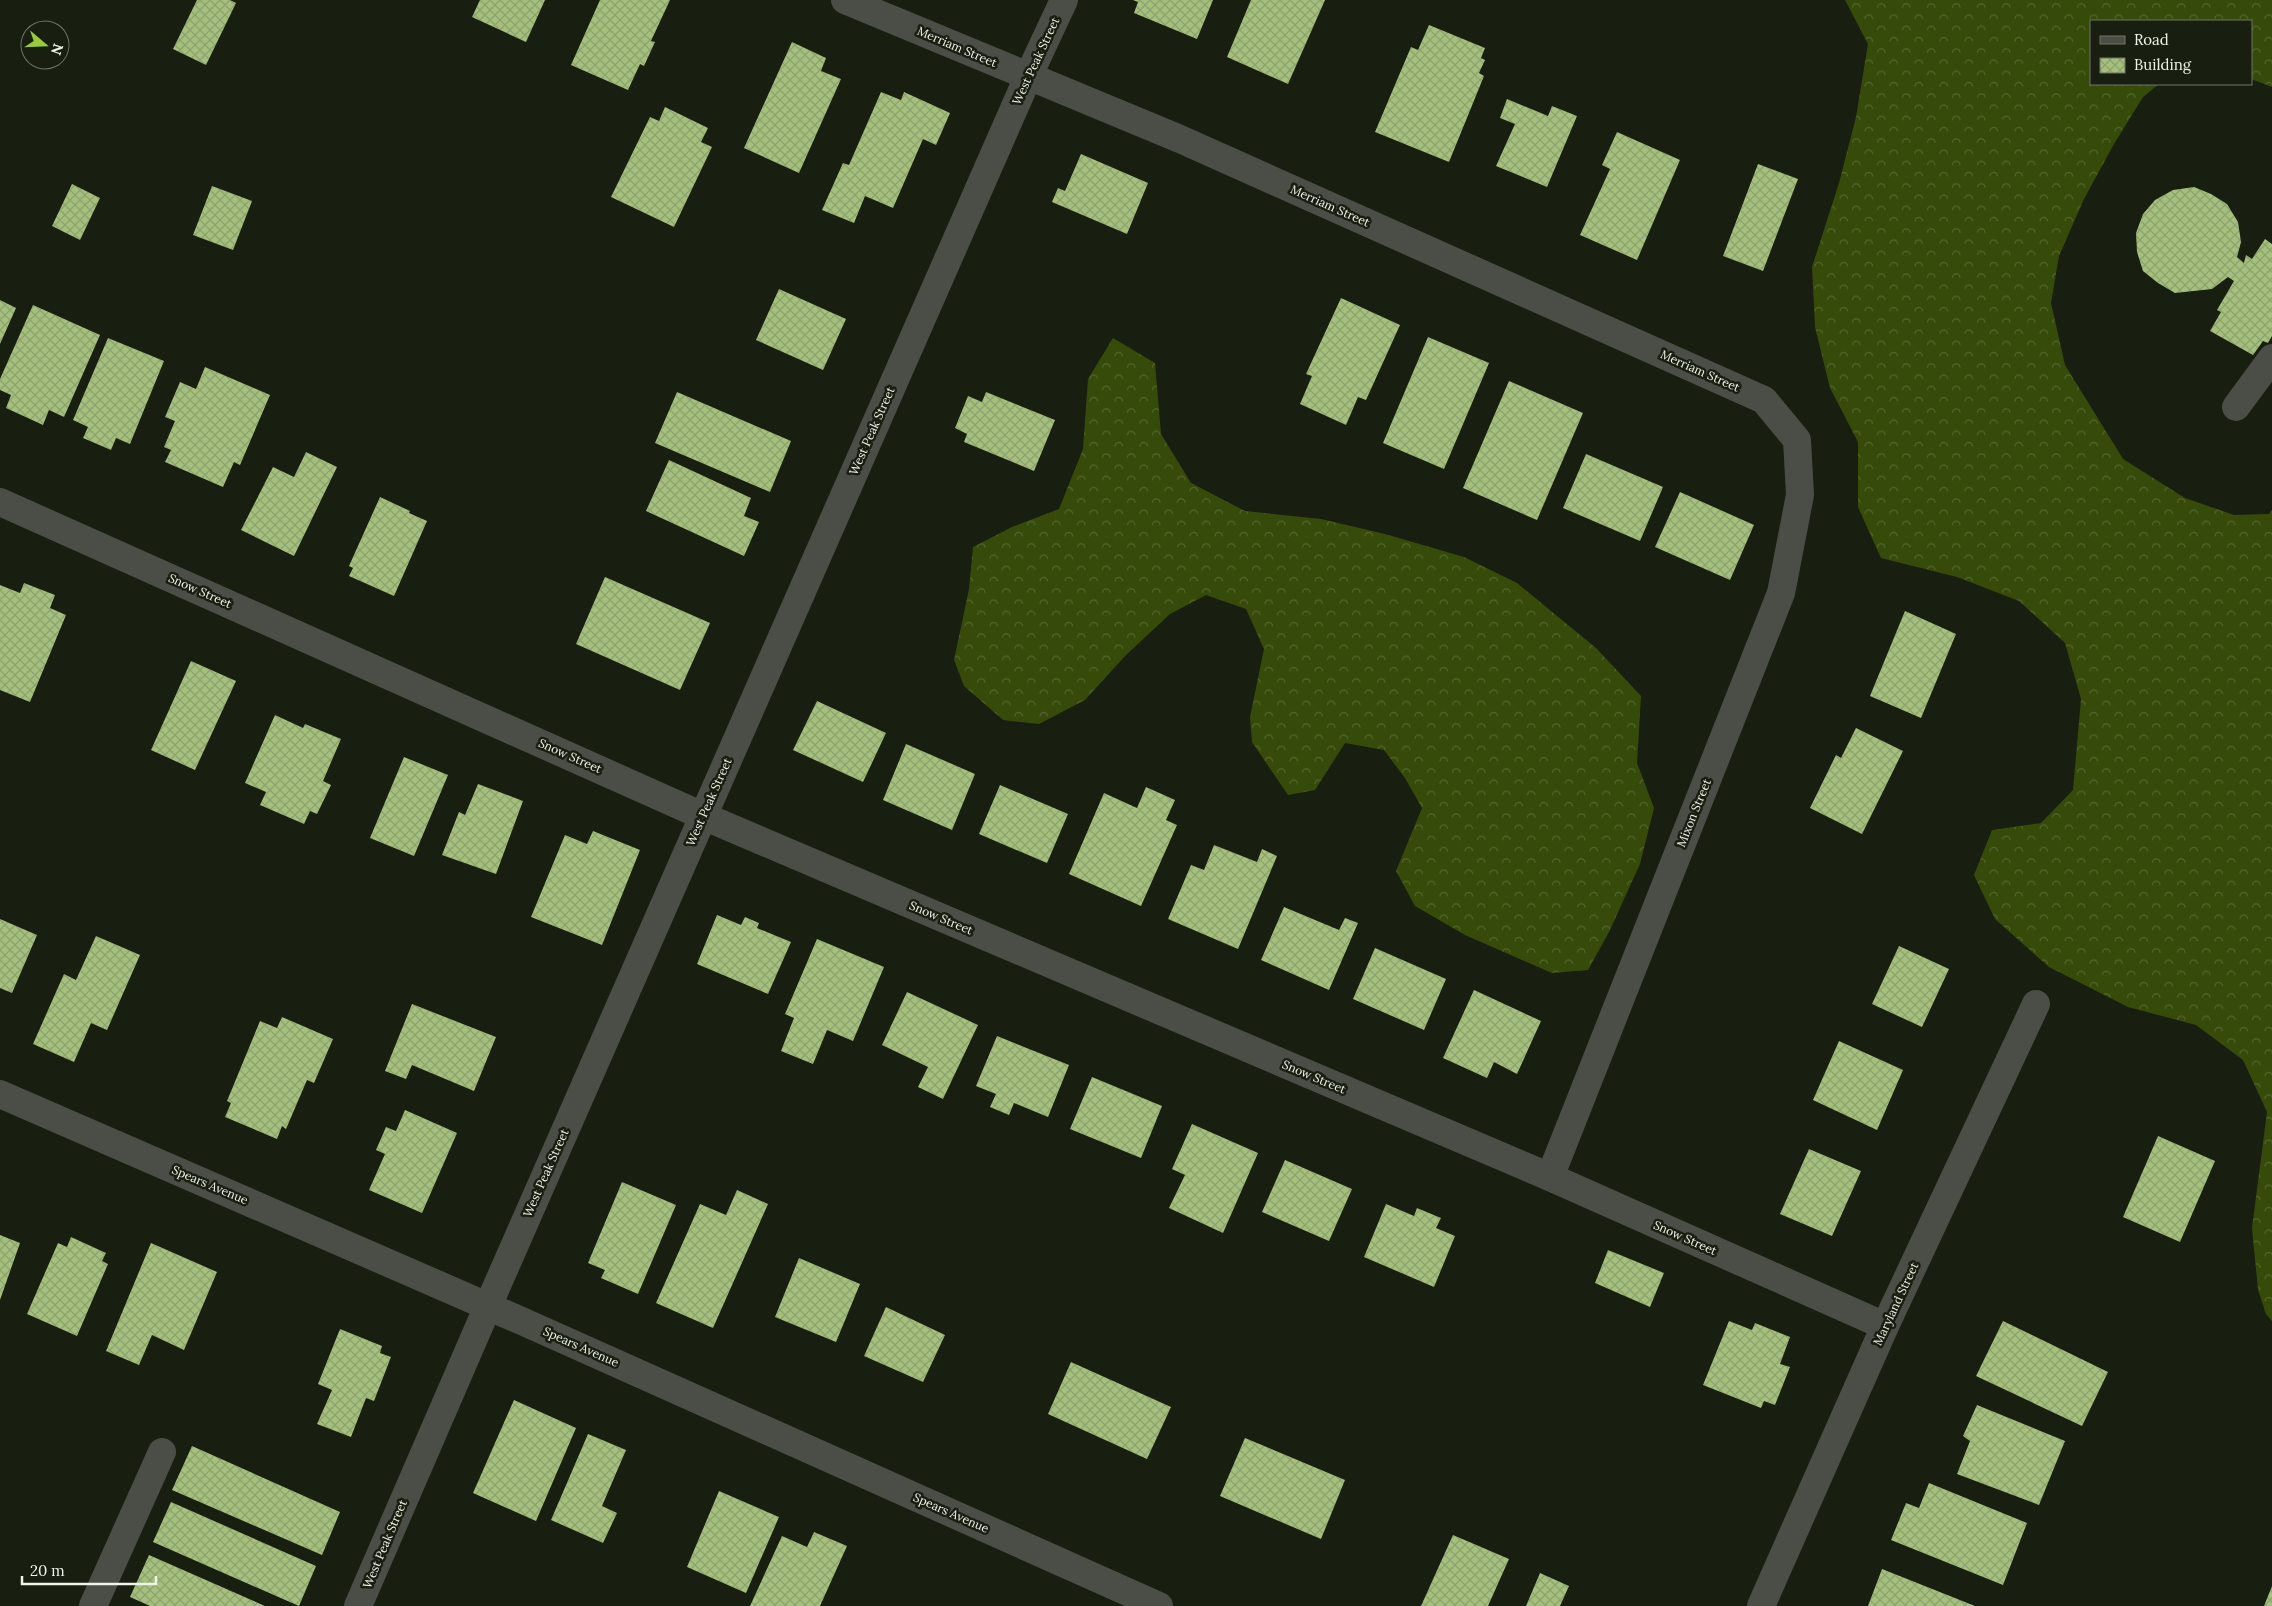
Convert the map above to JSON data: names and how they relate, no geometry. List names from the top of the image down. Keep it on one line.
{"streets":{"street":["Merriam Street","West Peak Street","Snow Street","Mixon Street","Spears Avenue","Maryland Street"]},"crossings":[["Merriam Street","West Peak Street"],["Merriam Street","Mixon Street"],["West Peak Street","Snow Street"],["West Peak Street","Spears Avenue"],["Snow Street","Mixon Street"],["Snow Street","Maryland Street"]],"legend":["Road","Building"],"scale_bar":"20 m","north":"right"}
